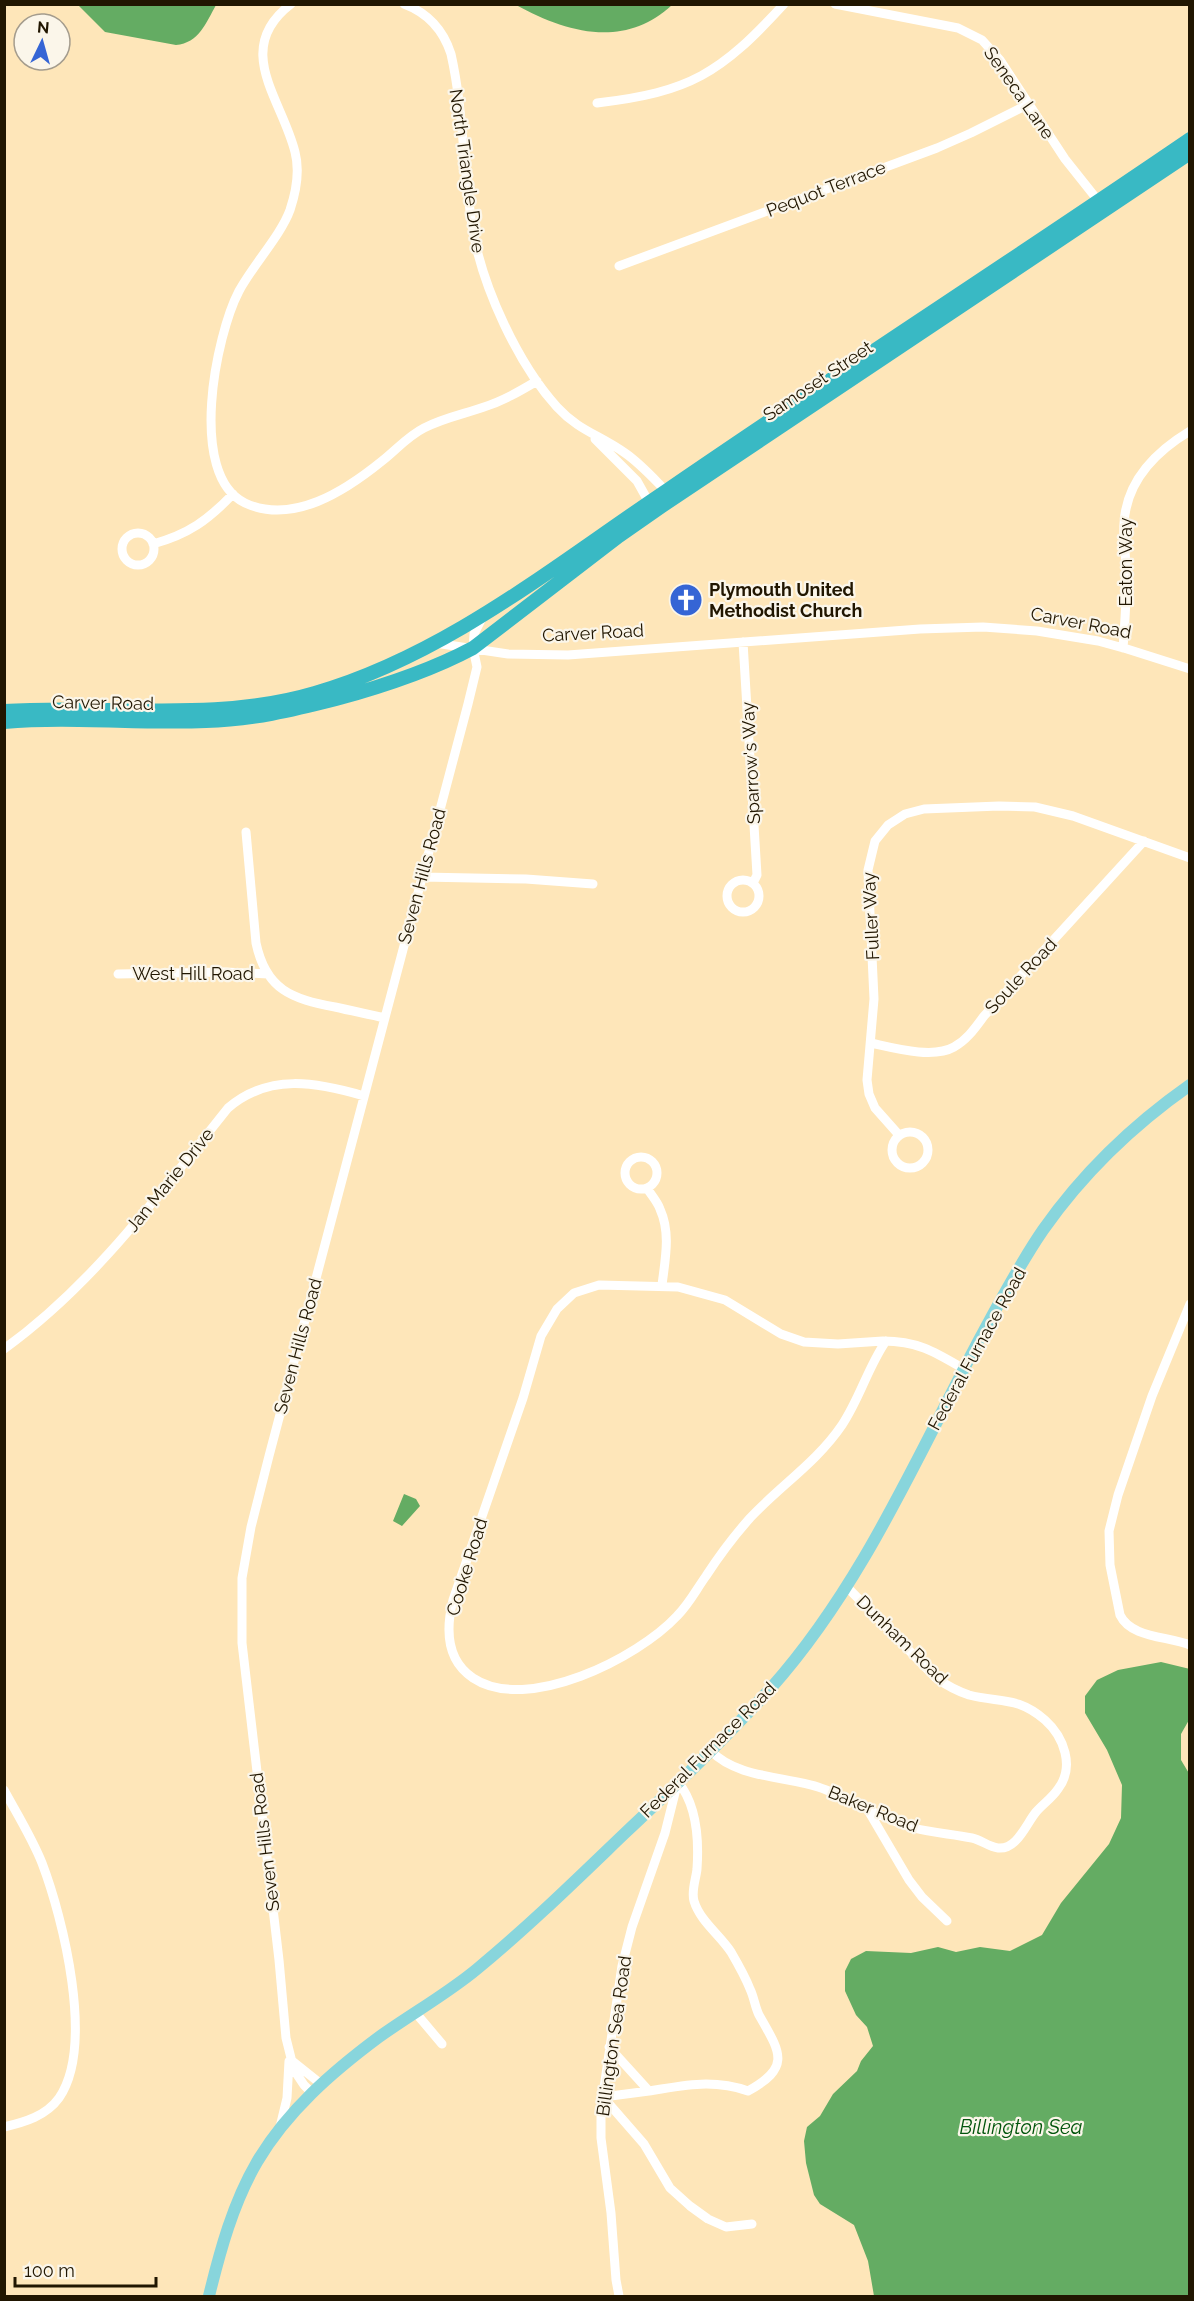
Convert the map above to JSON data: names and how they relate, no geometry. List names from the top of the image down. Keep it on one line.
{"streets":{"highway":["Samoset Street","Carver Road"],"main road":["Federal Furnace Road"],"street":["Seneca Lane","North Triangle Drive","Pequot Terrace","Eaton Way","Sparrow's Way","Seven Hills Road","Fuller Way","West Hill Road","Soule Road","Jan Marie Drive","Cooke Road","Dunham Road","Baker Road","Billington Sea Road"]},"crossings":[["Seneca Lane","Pequot Terrace"],["Seneca Lane","Samoset Street"],["North Triangle Drive","Samoset Street"],["Samoset Street","Carver Road"],["Samoset Street","Seven Hills Road"],["Eaton Way","Carver Road"],["Carver Road","Sparrow's Way"],["Carver Road","Seven Hills Road"],["Seven Hills Road","Jan Marie Drive"],["Seven Hills Road","Federal Furnace Road"],["Fuller Way","Soule Road"],["Federal Furnace Road","Cooke Road"],["Federal Furnace Road","Dunham Road"],["Federal Furnace Road","Baker Road"],["Federal Furnace Road","Billington Sea Road"],["Dunham Road","Baker Road"]],"water":["Billington Sea"],"places":{"church":["Plymouth United Methodist Church"]},"scale_bar":"100 m","north":"top"}
